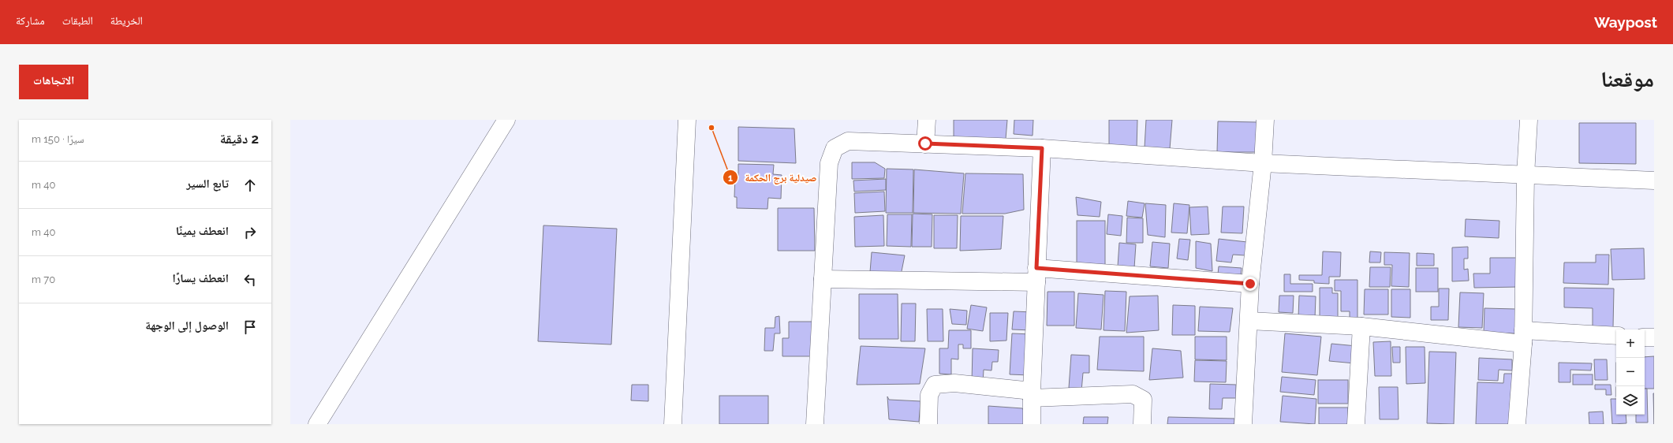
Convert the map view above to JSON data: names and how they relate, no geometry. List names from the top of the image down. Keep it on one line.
{"places":["صيدلية برج الحكمة"],"page":{"header":"Waypost","nav":["الخريطة","الطبقات","مشاركة"],"title":"موقعنا","buttons":"الاتجاهات","heading":["2 دقيقة","سيرًا · 150 m"],"list":[["تابع السير","40 m"],["انعطف يمينًا","40 m"],["انعطف يسارًا","70 m"],"الوصول إلى الوجهة"],"map_buttons":["+","−"]}}
